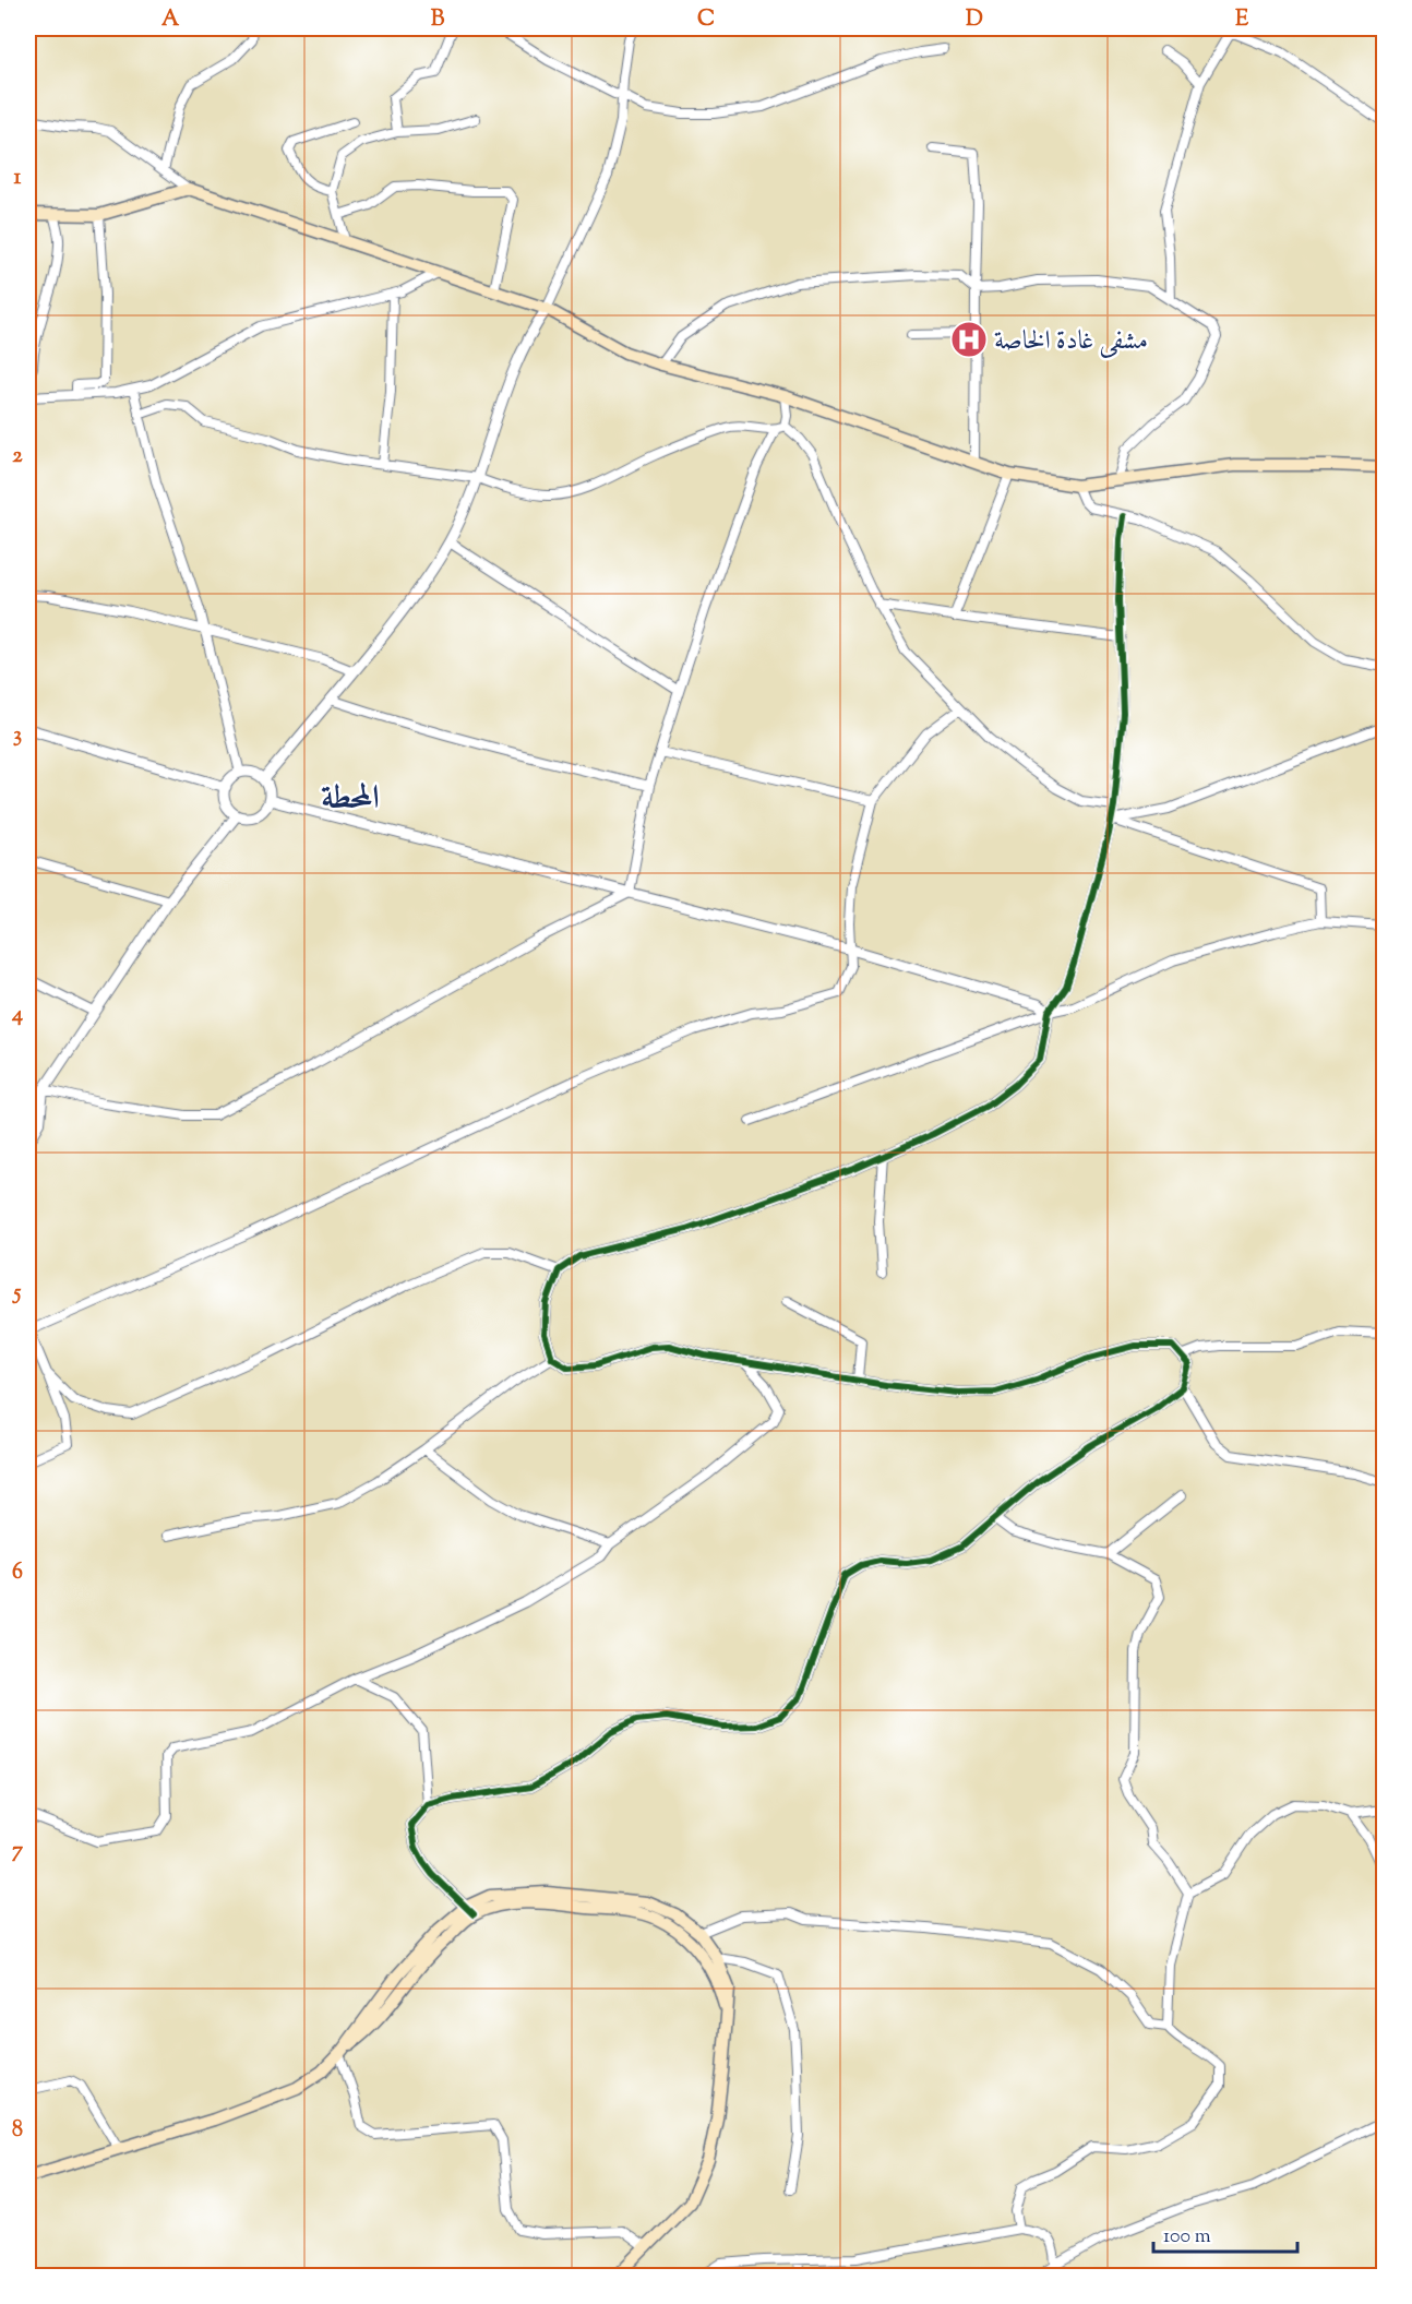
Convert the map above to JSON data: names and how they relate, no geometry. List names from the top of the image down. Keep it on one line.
{"districts":["المحطة"],"places":{"hospital":["مشفى غادة الخاصة"]},"scale_bar":"100 m","grid":{"columns":["A","B","C","D","E"],"rows":["1","2","3","4","5","6","7","8"]}}
